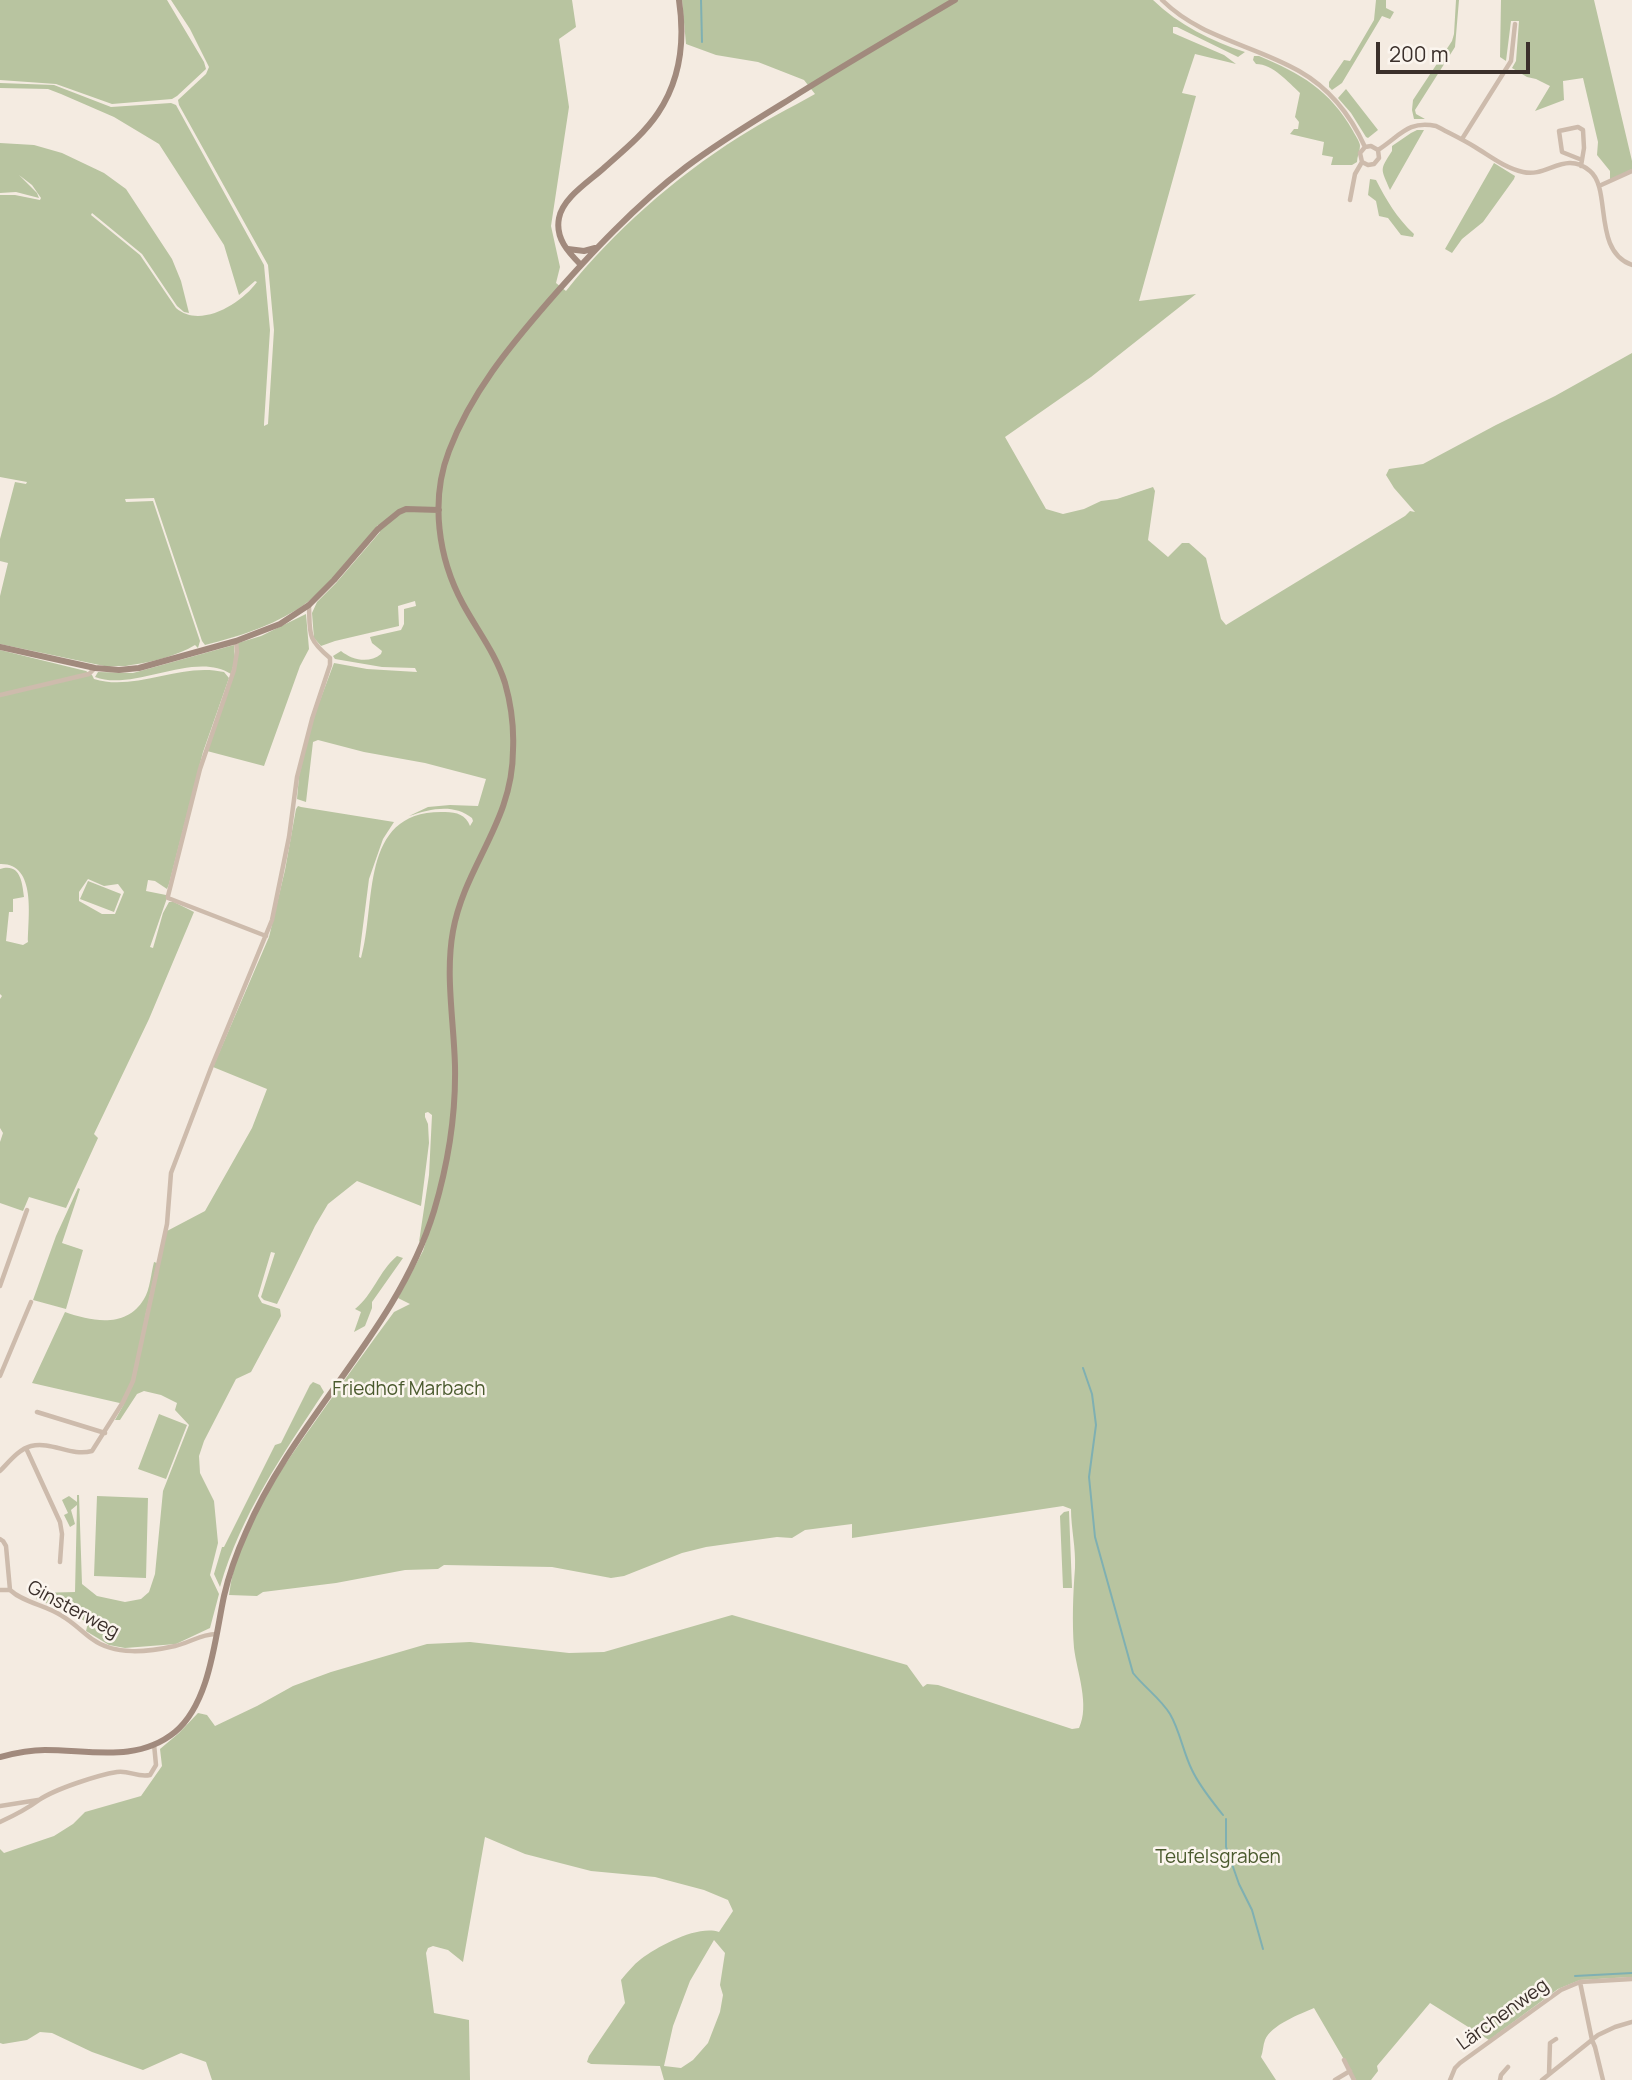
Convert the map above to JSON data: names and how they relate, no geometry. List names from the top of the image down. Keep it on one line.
{"streets":{"street":["Ginsterweg","Lärchenweg"]},"parks":["Friedhof Marbach","Teufelsgraben"],"scale_bar":"200 m"}
